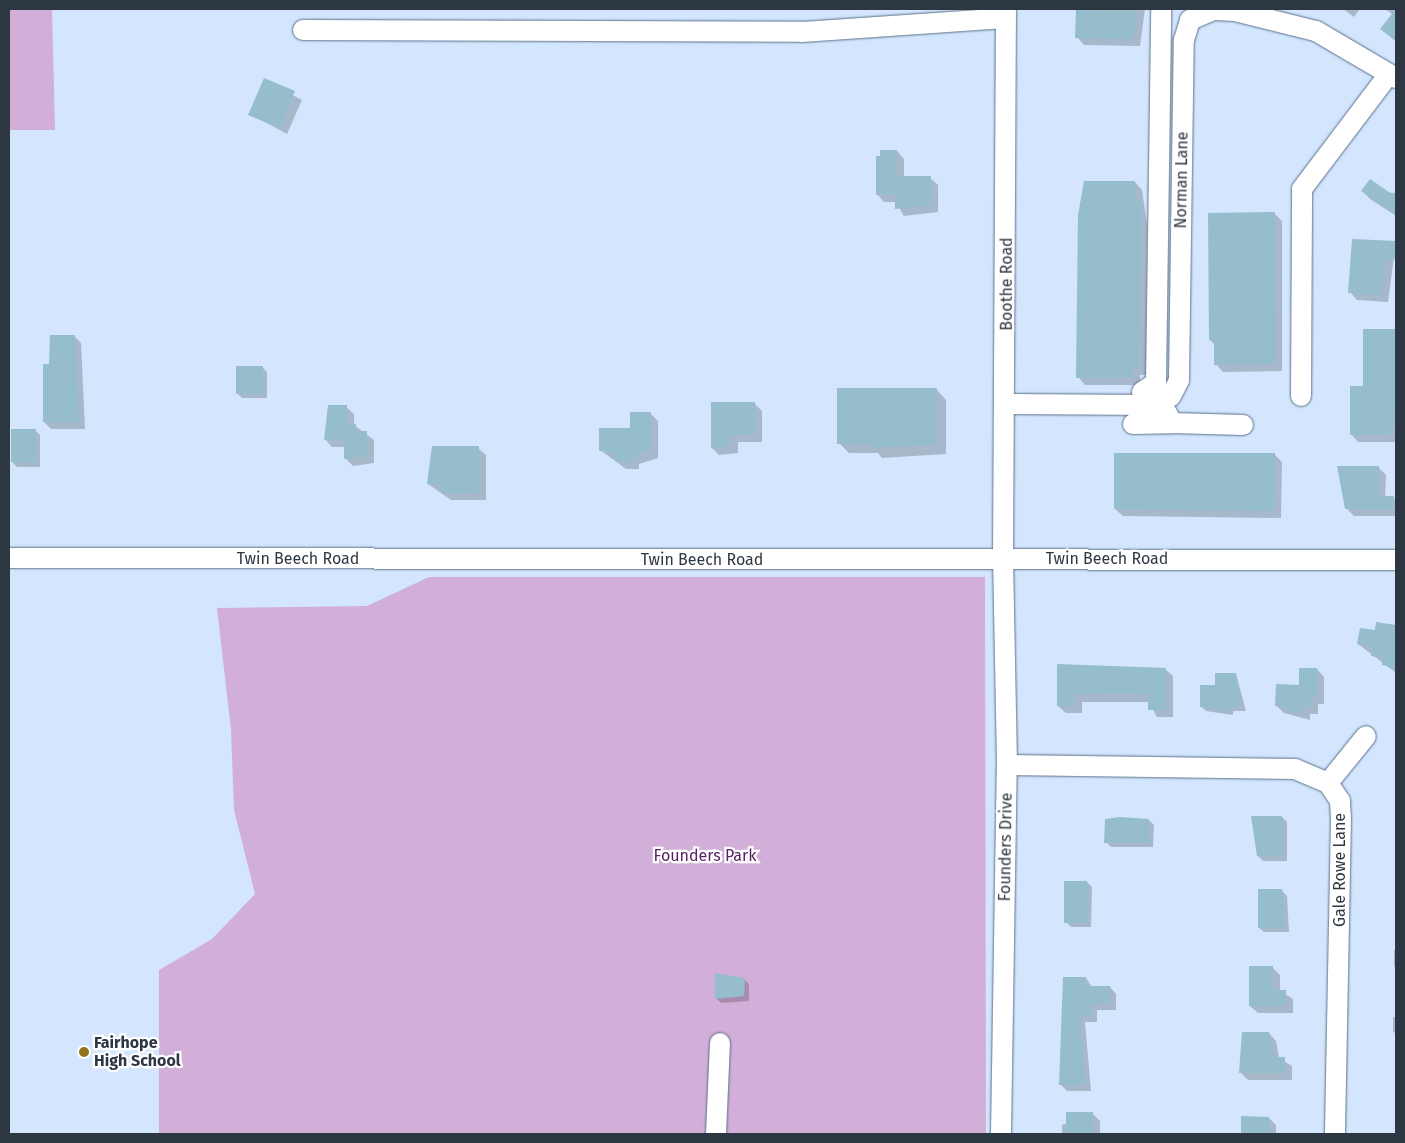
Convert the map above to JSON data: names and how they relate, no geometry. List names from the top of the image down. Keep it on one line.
{"streets":{"street":["Norman Lane","Boothe Road","Twin Beech Road","Founders Drive","Gale Rowe Lane"]},"crossings":[["Boothe Road","Twin Beech Road"],["Boothe Road","Founders Drive"],["Twin Beech Road","Founders Drive"]],"parks":["Founders Park"],"places":["Fairhope High School"]}
